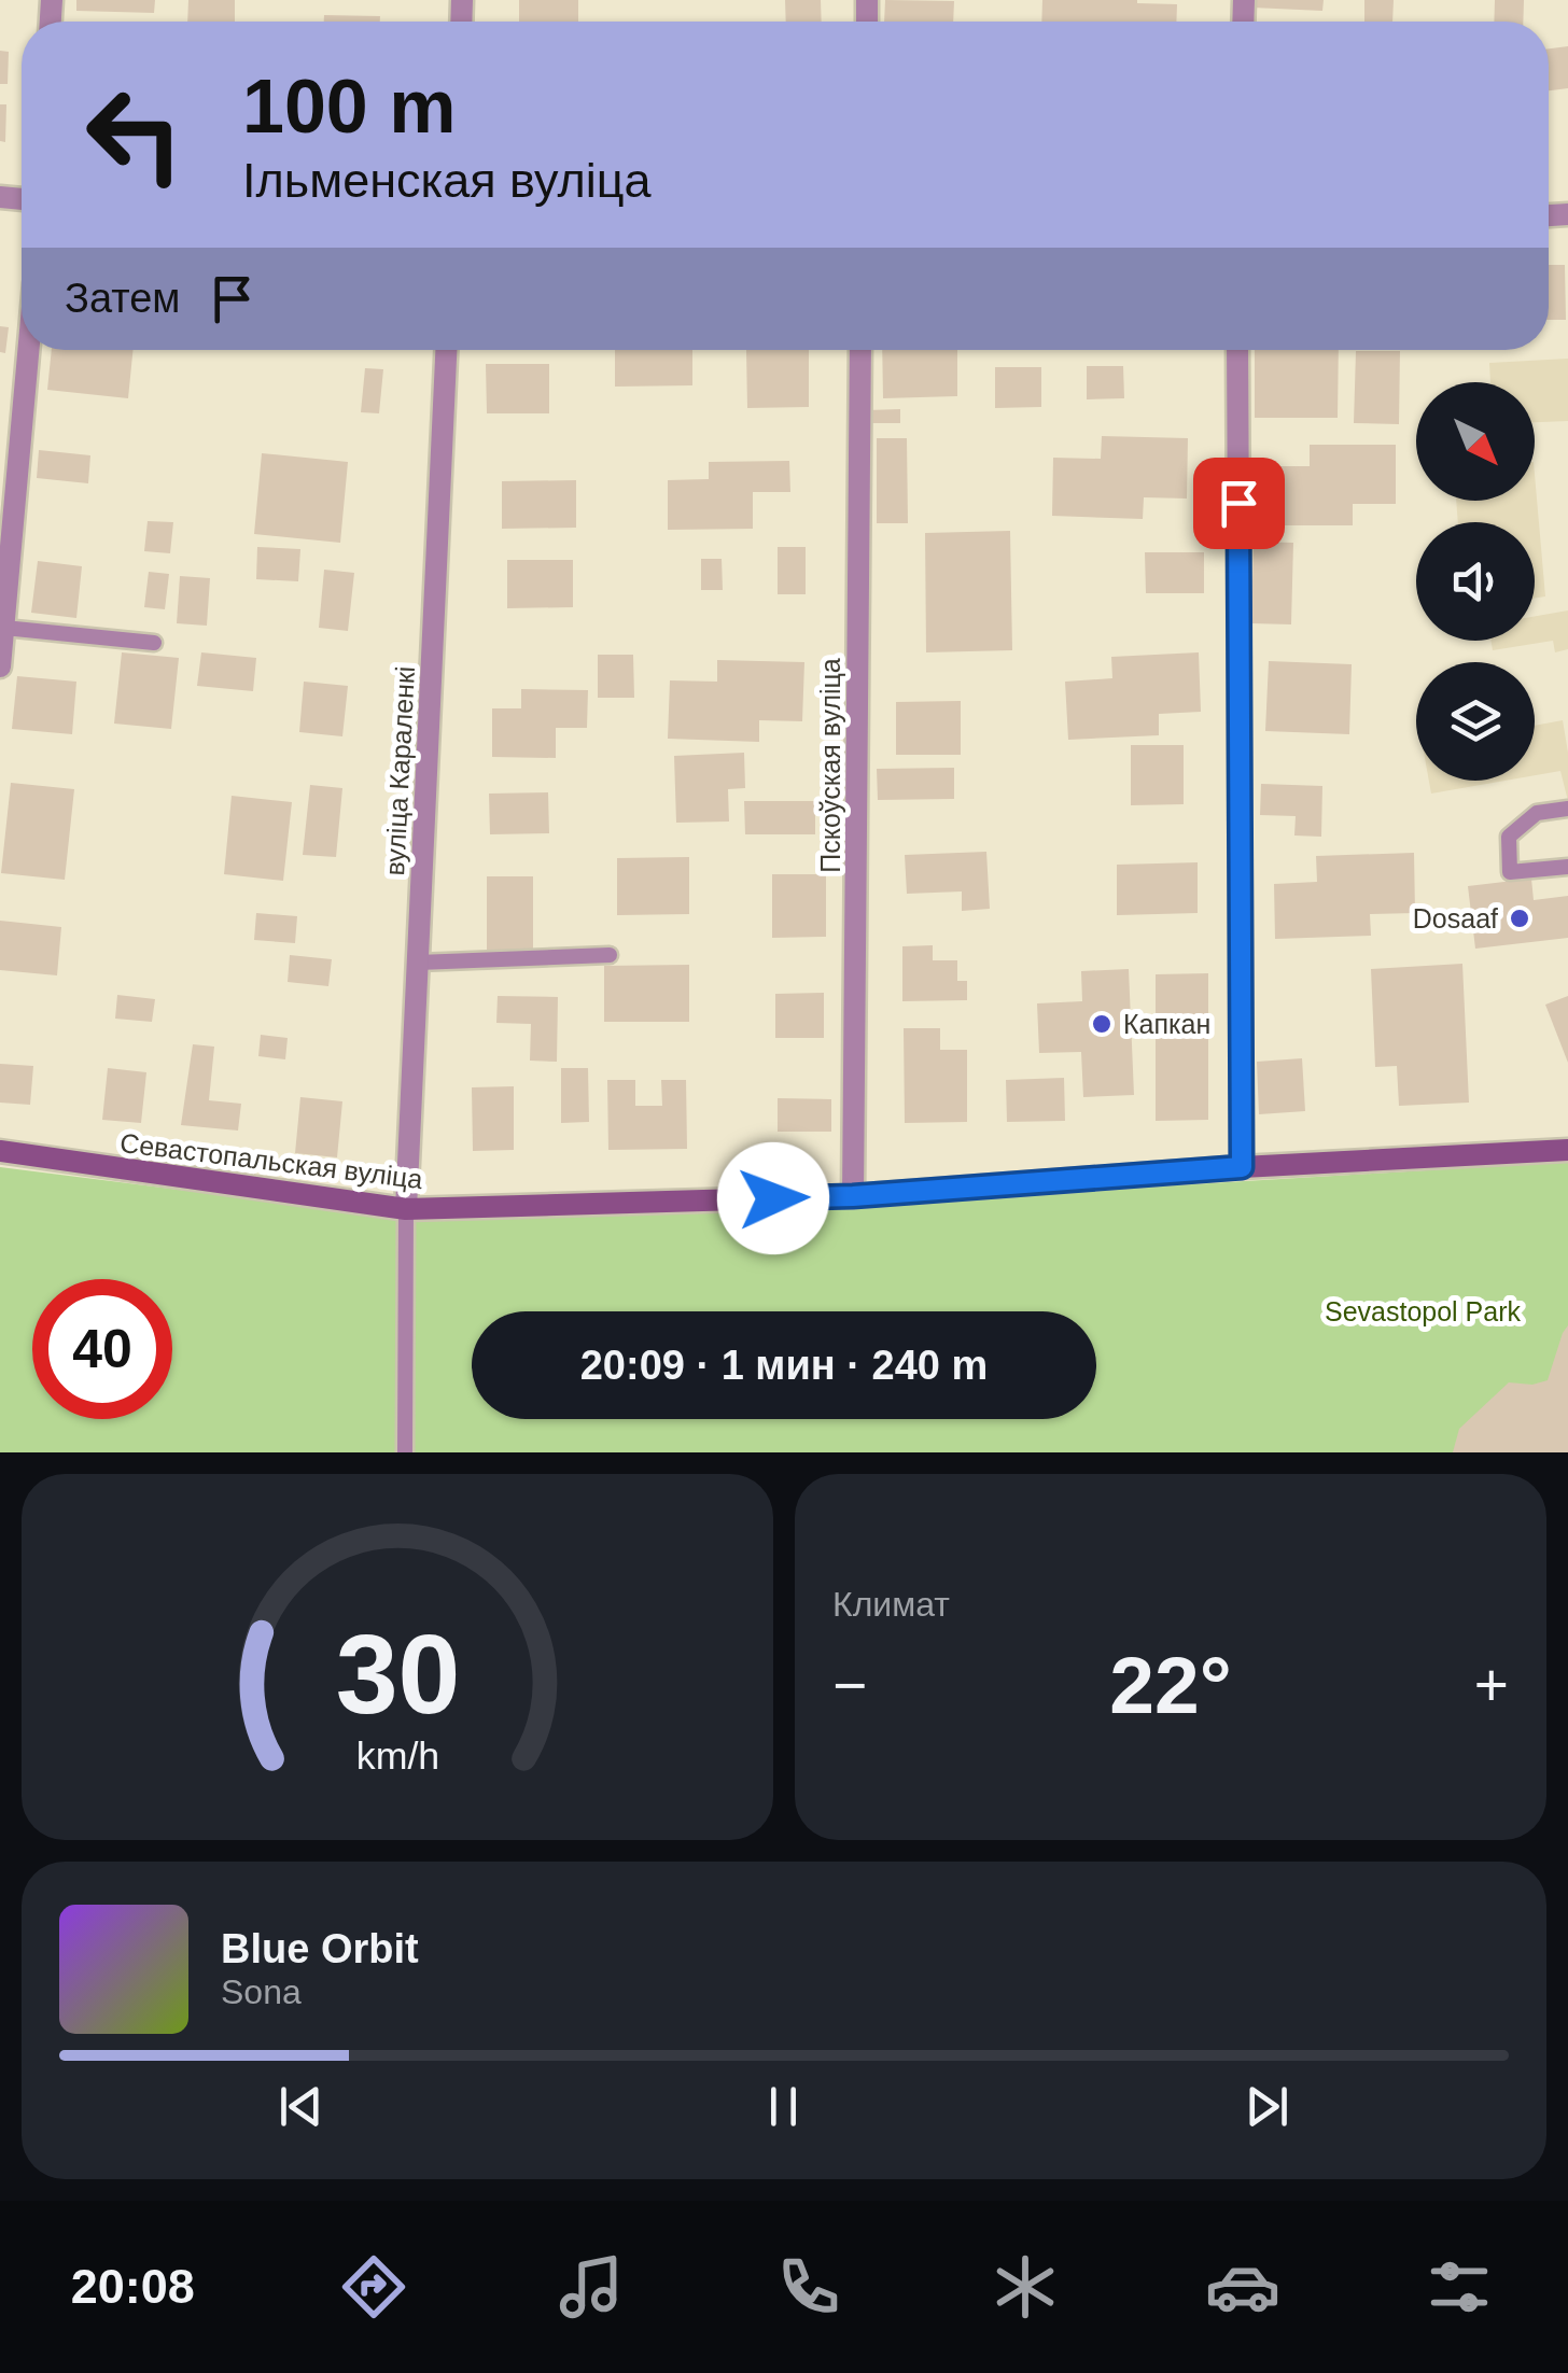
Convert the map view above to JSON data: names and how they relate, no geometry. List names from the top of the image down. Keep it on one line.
{"streets":{"street":["Пскоўская вуліца","вуліца Караленкі","Севастопальская вуліца"]},"crossings":[["Пскоўская вуліца","Севастопальская вуліца"],["вуліца Караленкі","Севастопальская вуліца"]],"parks":["Sevastopol Park"],"places":["Dosaaf","Капкан"],"north":"bottom right","page":{"turn":["100 m","Ільменская вуліца"],"then":"Затем","limit":"40","trip":"20:09 · 1 мин · 240 m","tile":"Климат","heat":["−","22°","+"],"song":["Blue Orbit","Sona"],"tabs":"20:08","gauge":["30","km/h"]}}
